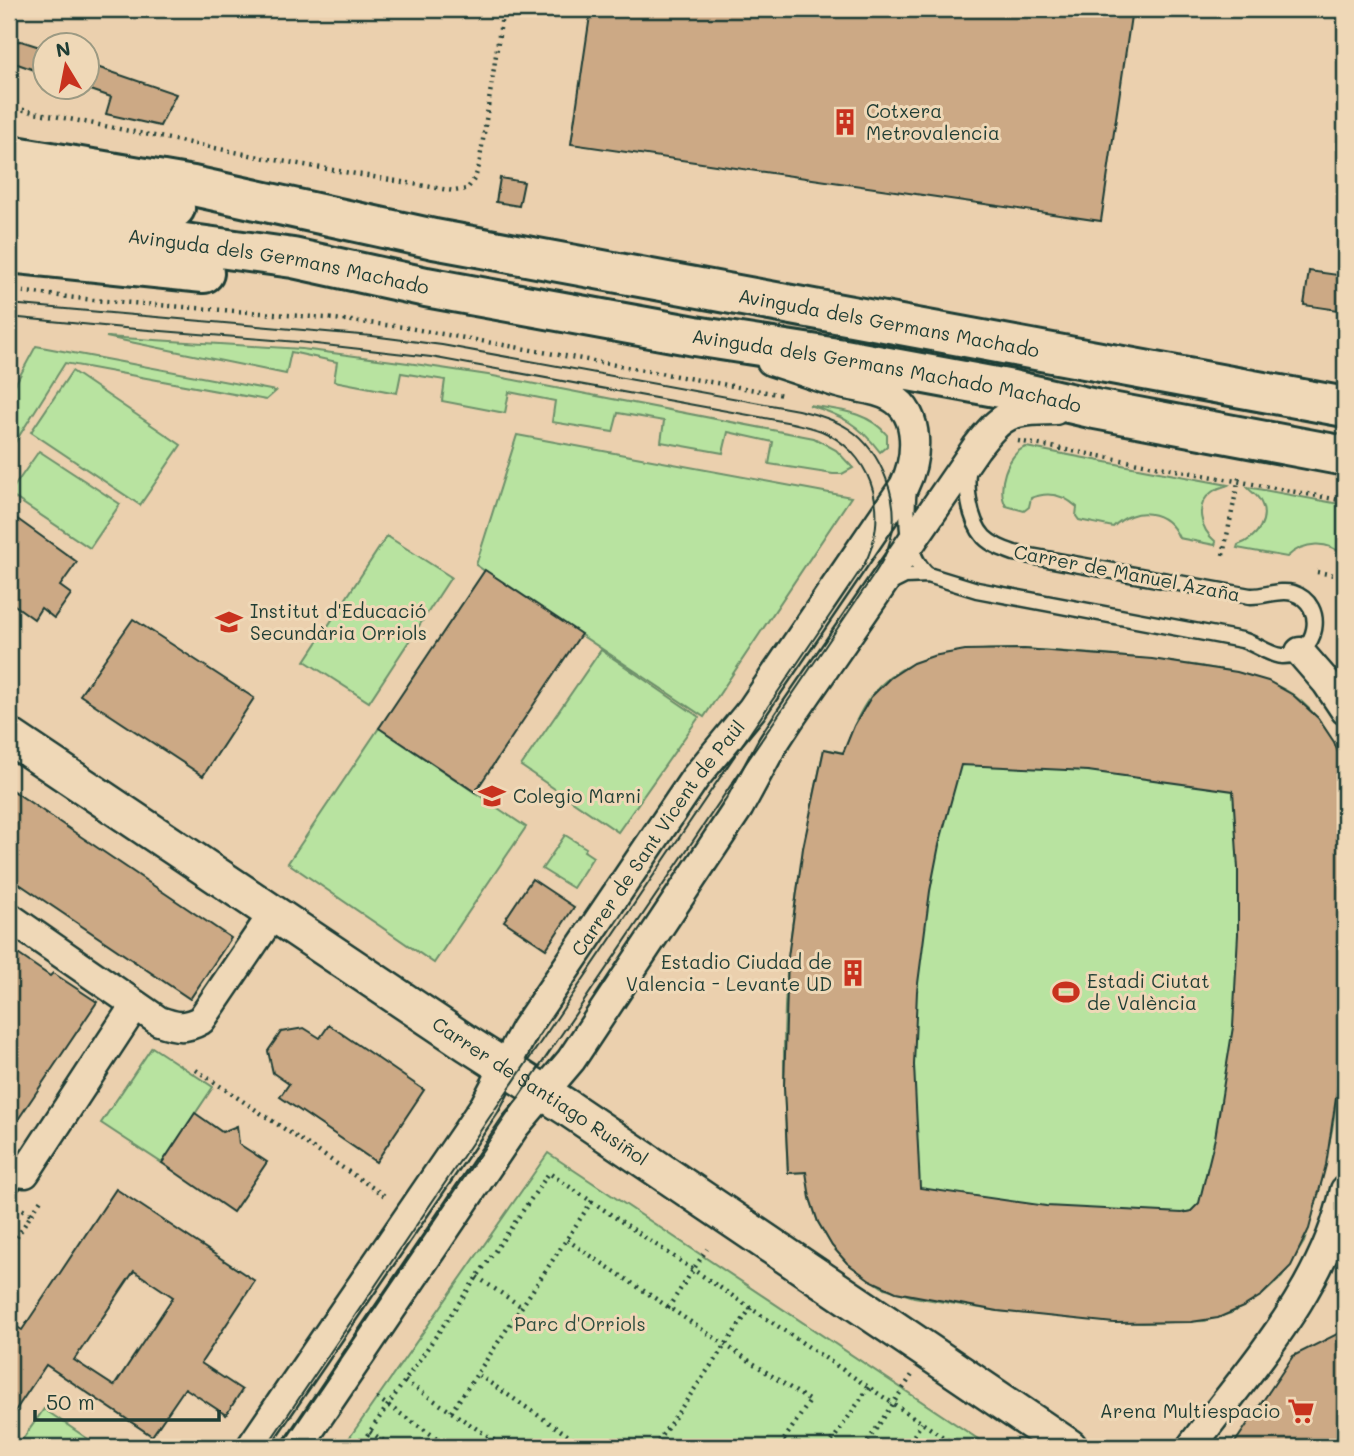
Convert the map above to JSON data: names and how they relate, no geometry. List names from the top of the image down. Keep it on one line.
{"streets":{"main road":["Avinguda dels Germans Machado","Avinguda dels Germans Machado Machado"],"street":["Carrer de Sant Vicent de Paül","Carrer de Santiago Rusiñol"],"lane":["Carrer de Manuel Azaña"]},"crossings":[["Avinguda dels Germans Machado","Avinguda dels Germans Machado Machado"],["Avinguda dels Germans Machado Machado","Carrer de Sant Vicent de Paül"],["Carrer de Manuel Azaña","Carrer de Sant Vicent de Paül"],["Carrer de Sant Vicent de Paül","Carrer de Santiago Rusiñol"]],"parks":["Parc d'Orriols"],"places":{"building":["Cotxera Metrovalencia","Estadio Ciudad de Valencia - Levante UD"],"school or university":["Institut d'Educació Secundària Orriols","Colegio Marni"],"sports":["Estadi Ciutat de València"],"supermarket":["Arena Multiespacio"]},"scale_bar":"50 m","north":"top"}
